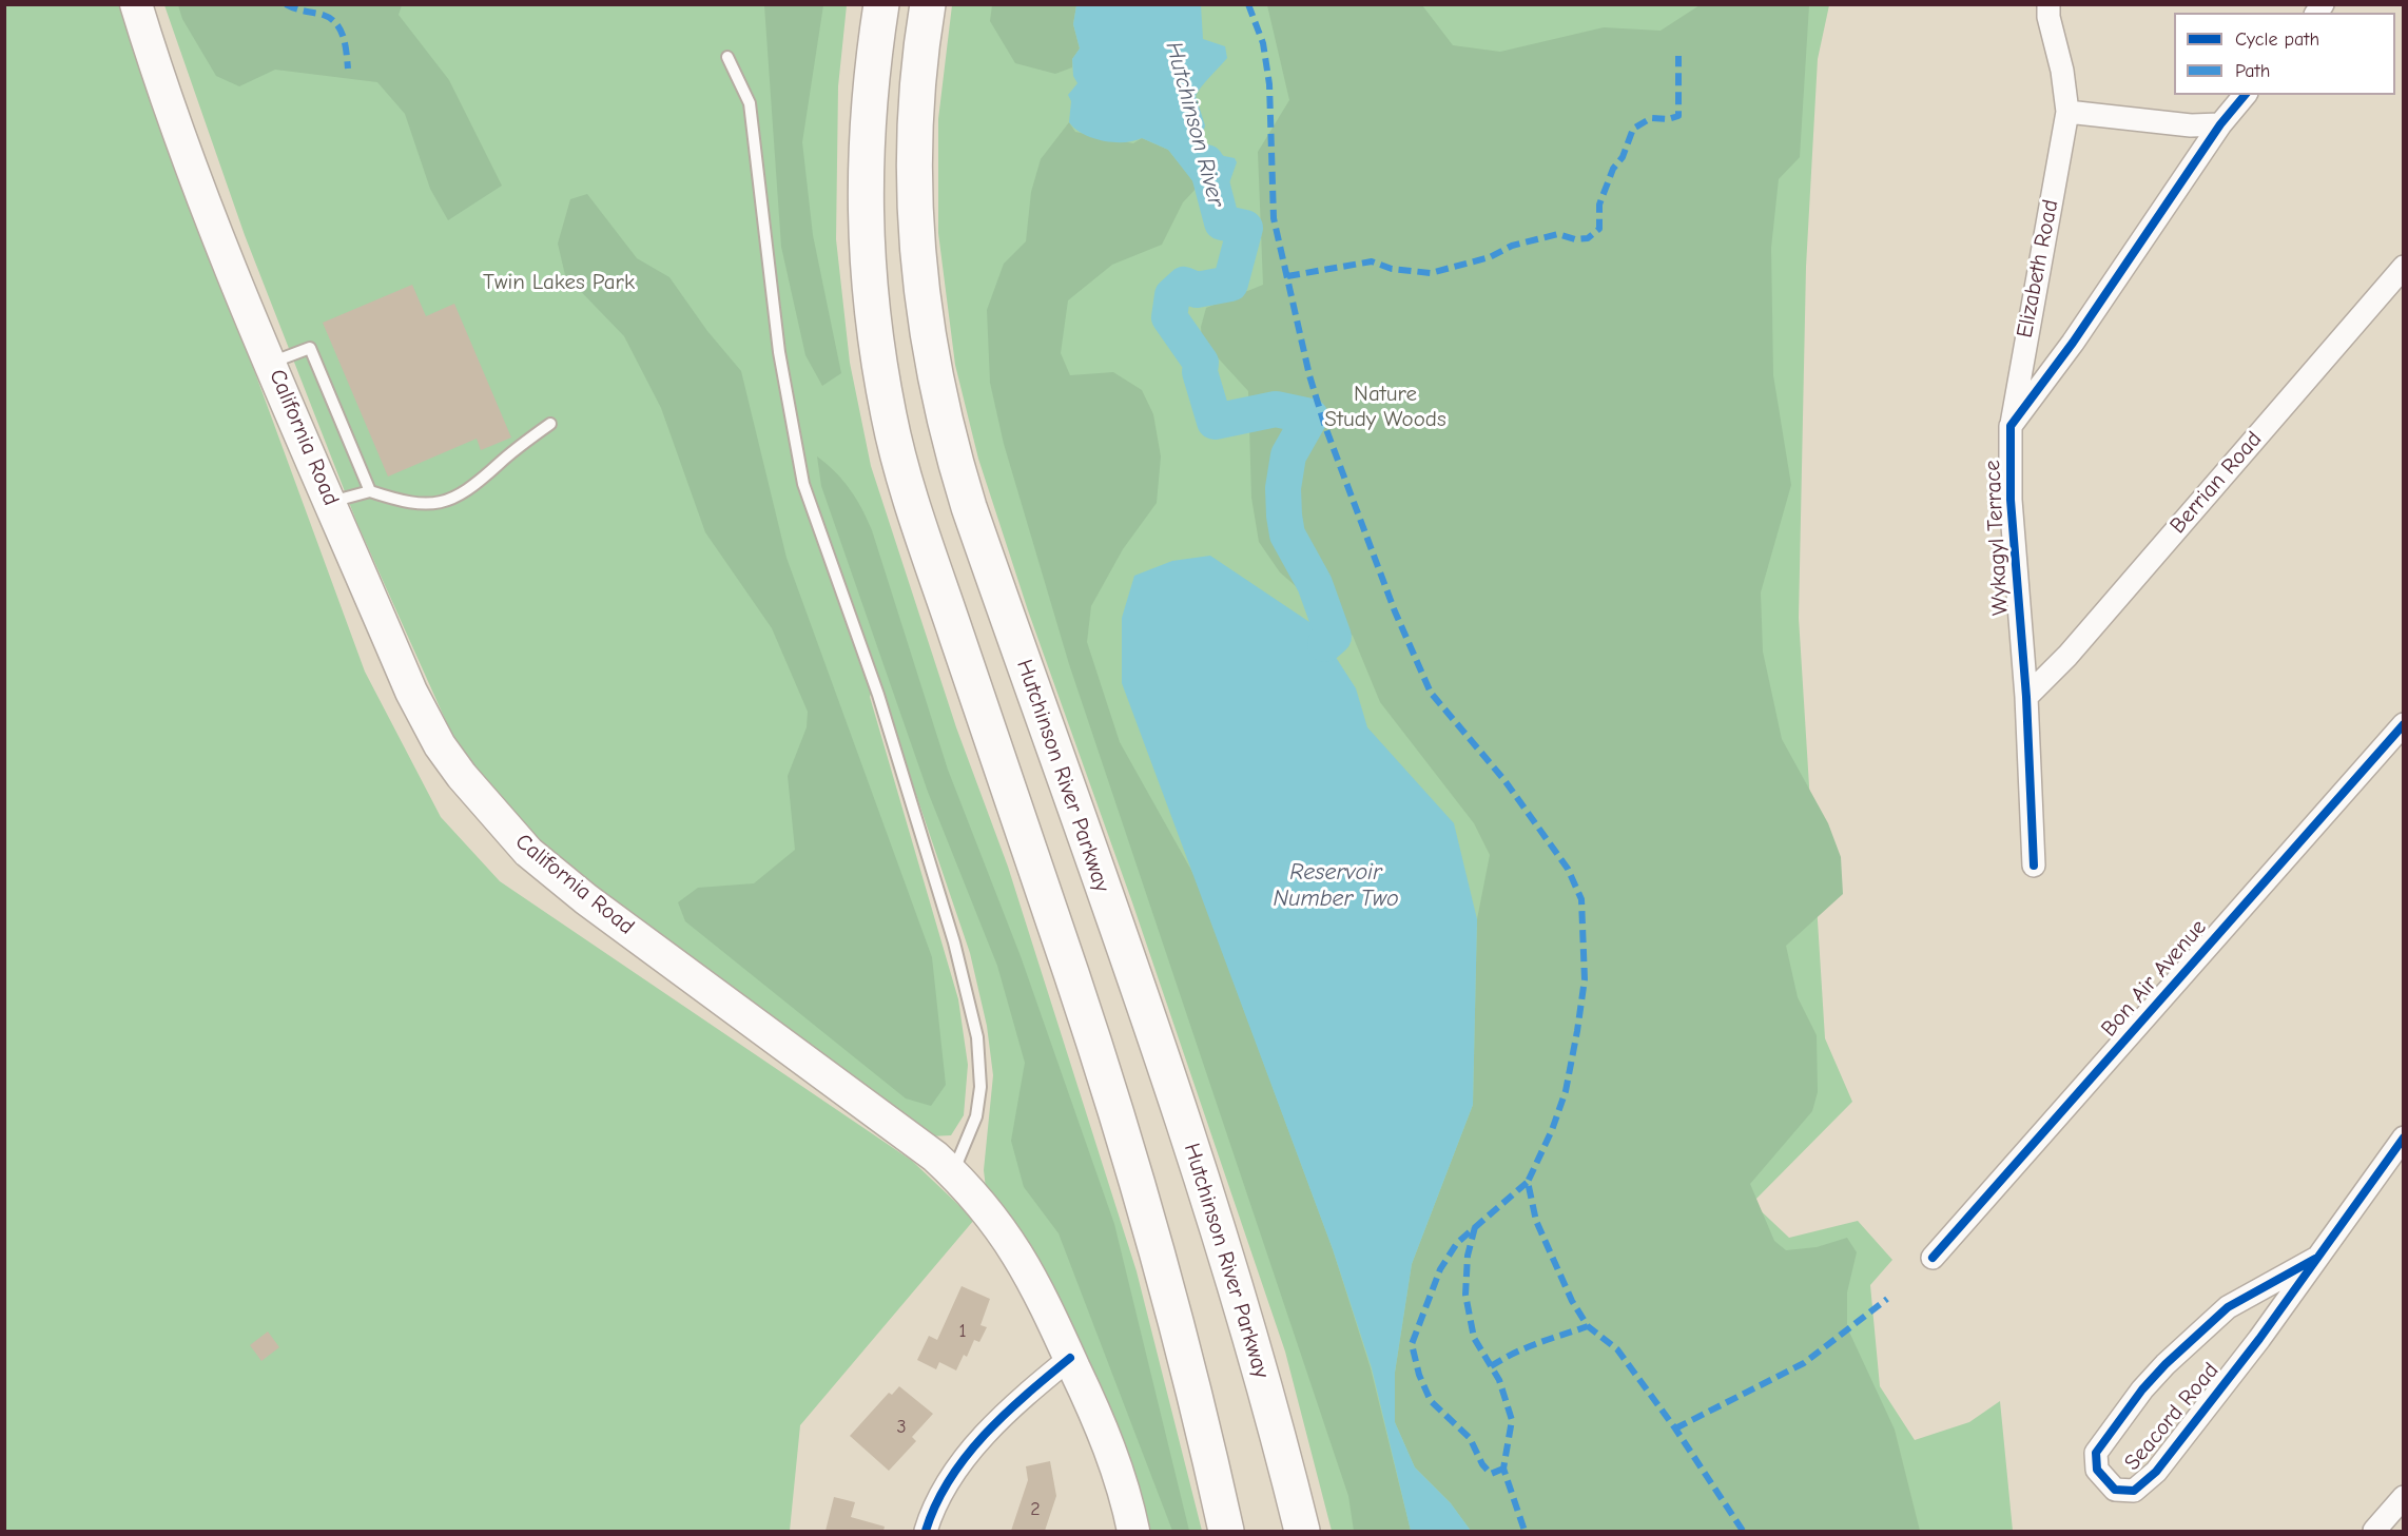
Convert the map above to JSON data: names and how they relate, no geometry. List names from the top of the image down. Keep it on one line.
{"streets":{"highway":["Hutchinson River Parkway"],"main road":["California Road"],"street":["Elizabeth Road","Berrian Road","Wykagyl Terrace","Bon Air Avenue","Seacord Road"]},"crossings":[["Elizabeth Road","Wykagyl Terrace"],["Berrian Road","Wykagyl Terrace"]],"water":["Hutchinson River","Reservoir Number Two"],"parks":["Twin Lakes Park","Nature Study Woods"],"house_numbers":["1","3","2"],"legend":["Cycle path","Path"]}
